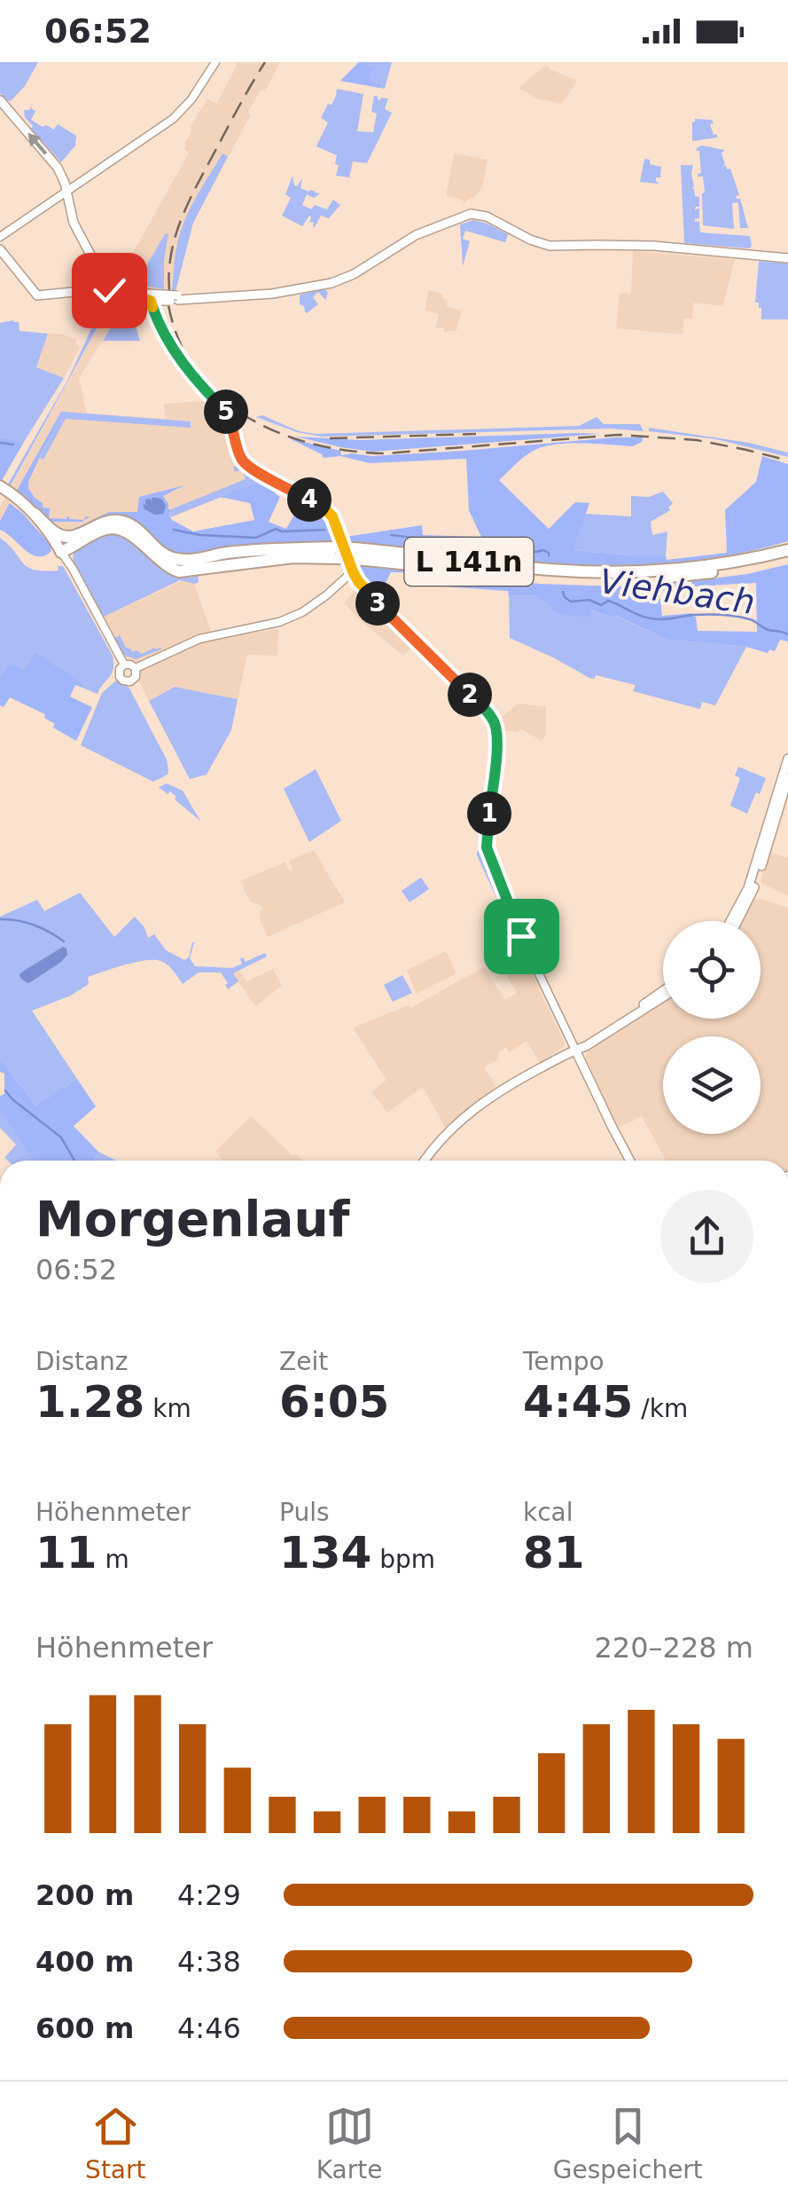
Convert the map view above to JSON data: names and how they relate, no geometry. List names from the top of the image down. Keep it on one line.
{"streets":{"highway":["L 141n"]},"water":["Viehbach"],"page":{"status":"06:52","pins":["5","4","3","2","1"],"heading":["Morgenlauf","06:52"],"stats":[["Distanz","1.28 km"],["Zeit","6:05"],["Tempo","4:45 /km"],["Höhenmeter","11 m"],["Puls","134 bpm"],["kcal","81"]],"chart":["Höhenmeter","220–228 m"],"list":[{"name":"200 m","note":"4:29"},{"name":"400 m","note":"4:38"},{"name":"600 m","note":"4:46"}],"tabs":["Start","Karte","Gespeichert"]}}
